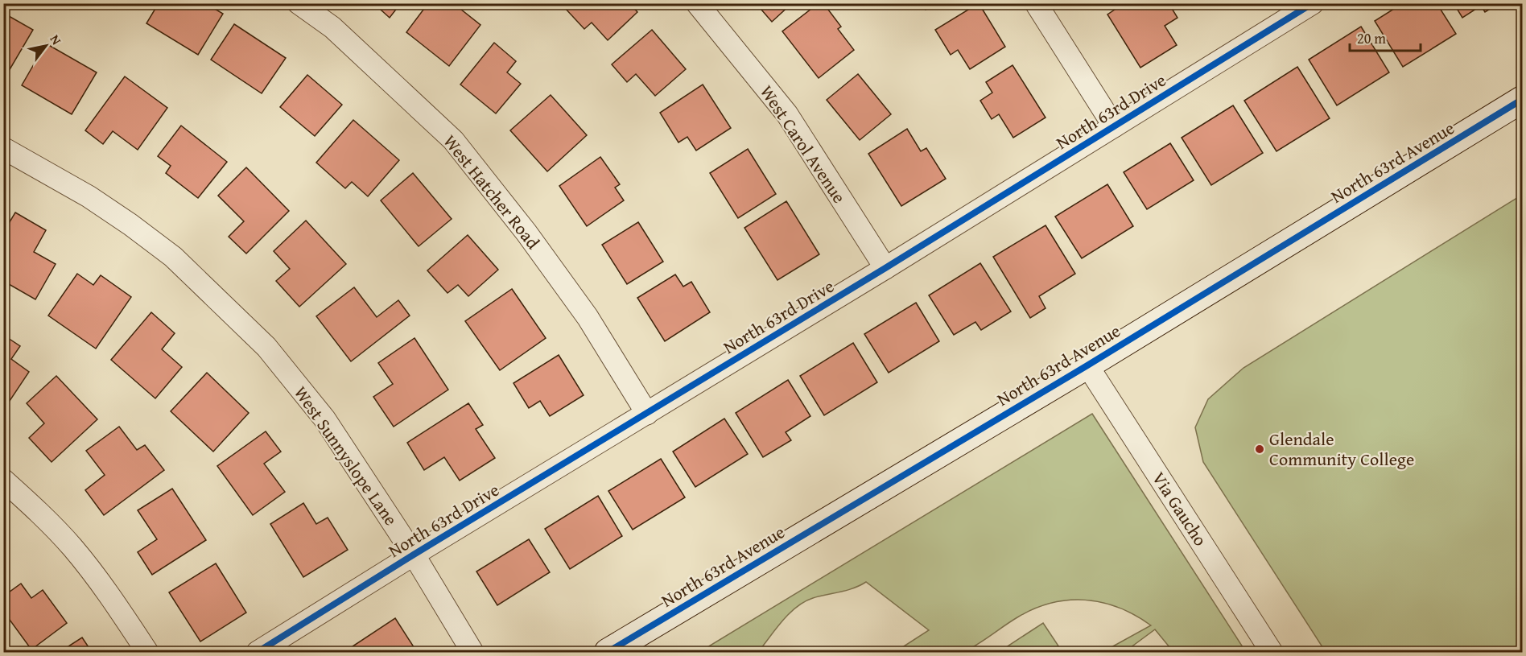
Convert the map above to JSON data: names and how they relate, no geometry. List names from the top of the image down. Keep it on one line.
{"streets":{"street":["North 63rd Drive","West Carol Avenue","North 63rd Avenue","West Hatcher Road","West Sunnyslope Lane","Via Gaucho"]},"crossings":[["North 63rd Drive","West Carol Avenue"],["North 63rd Drive","West Hatcher Road"],["North 63rd Drive","West Sunnyslope Lane"],["North 63rd Avenue","Via Gaucho"]],"places":["Glendale Community College"],"scale_bar":"20 m","north":"top right"}
